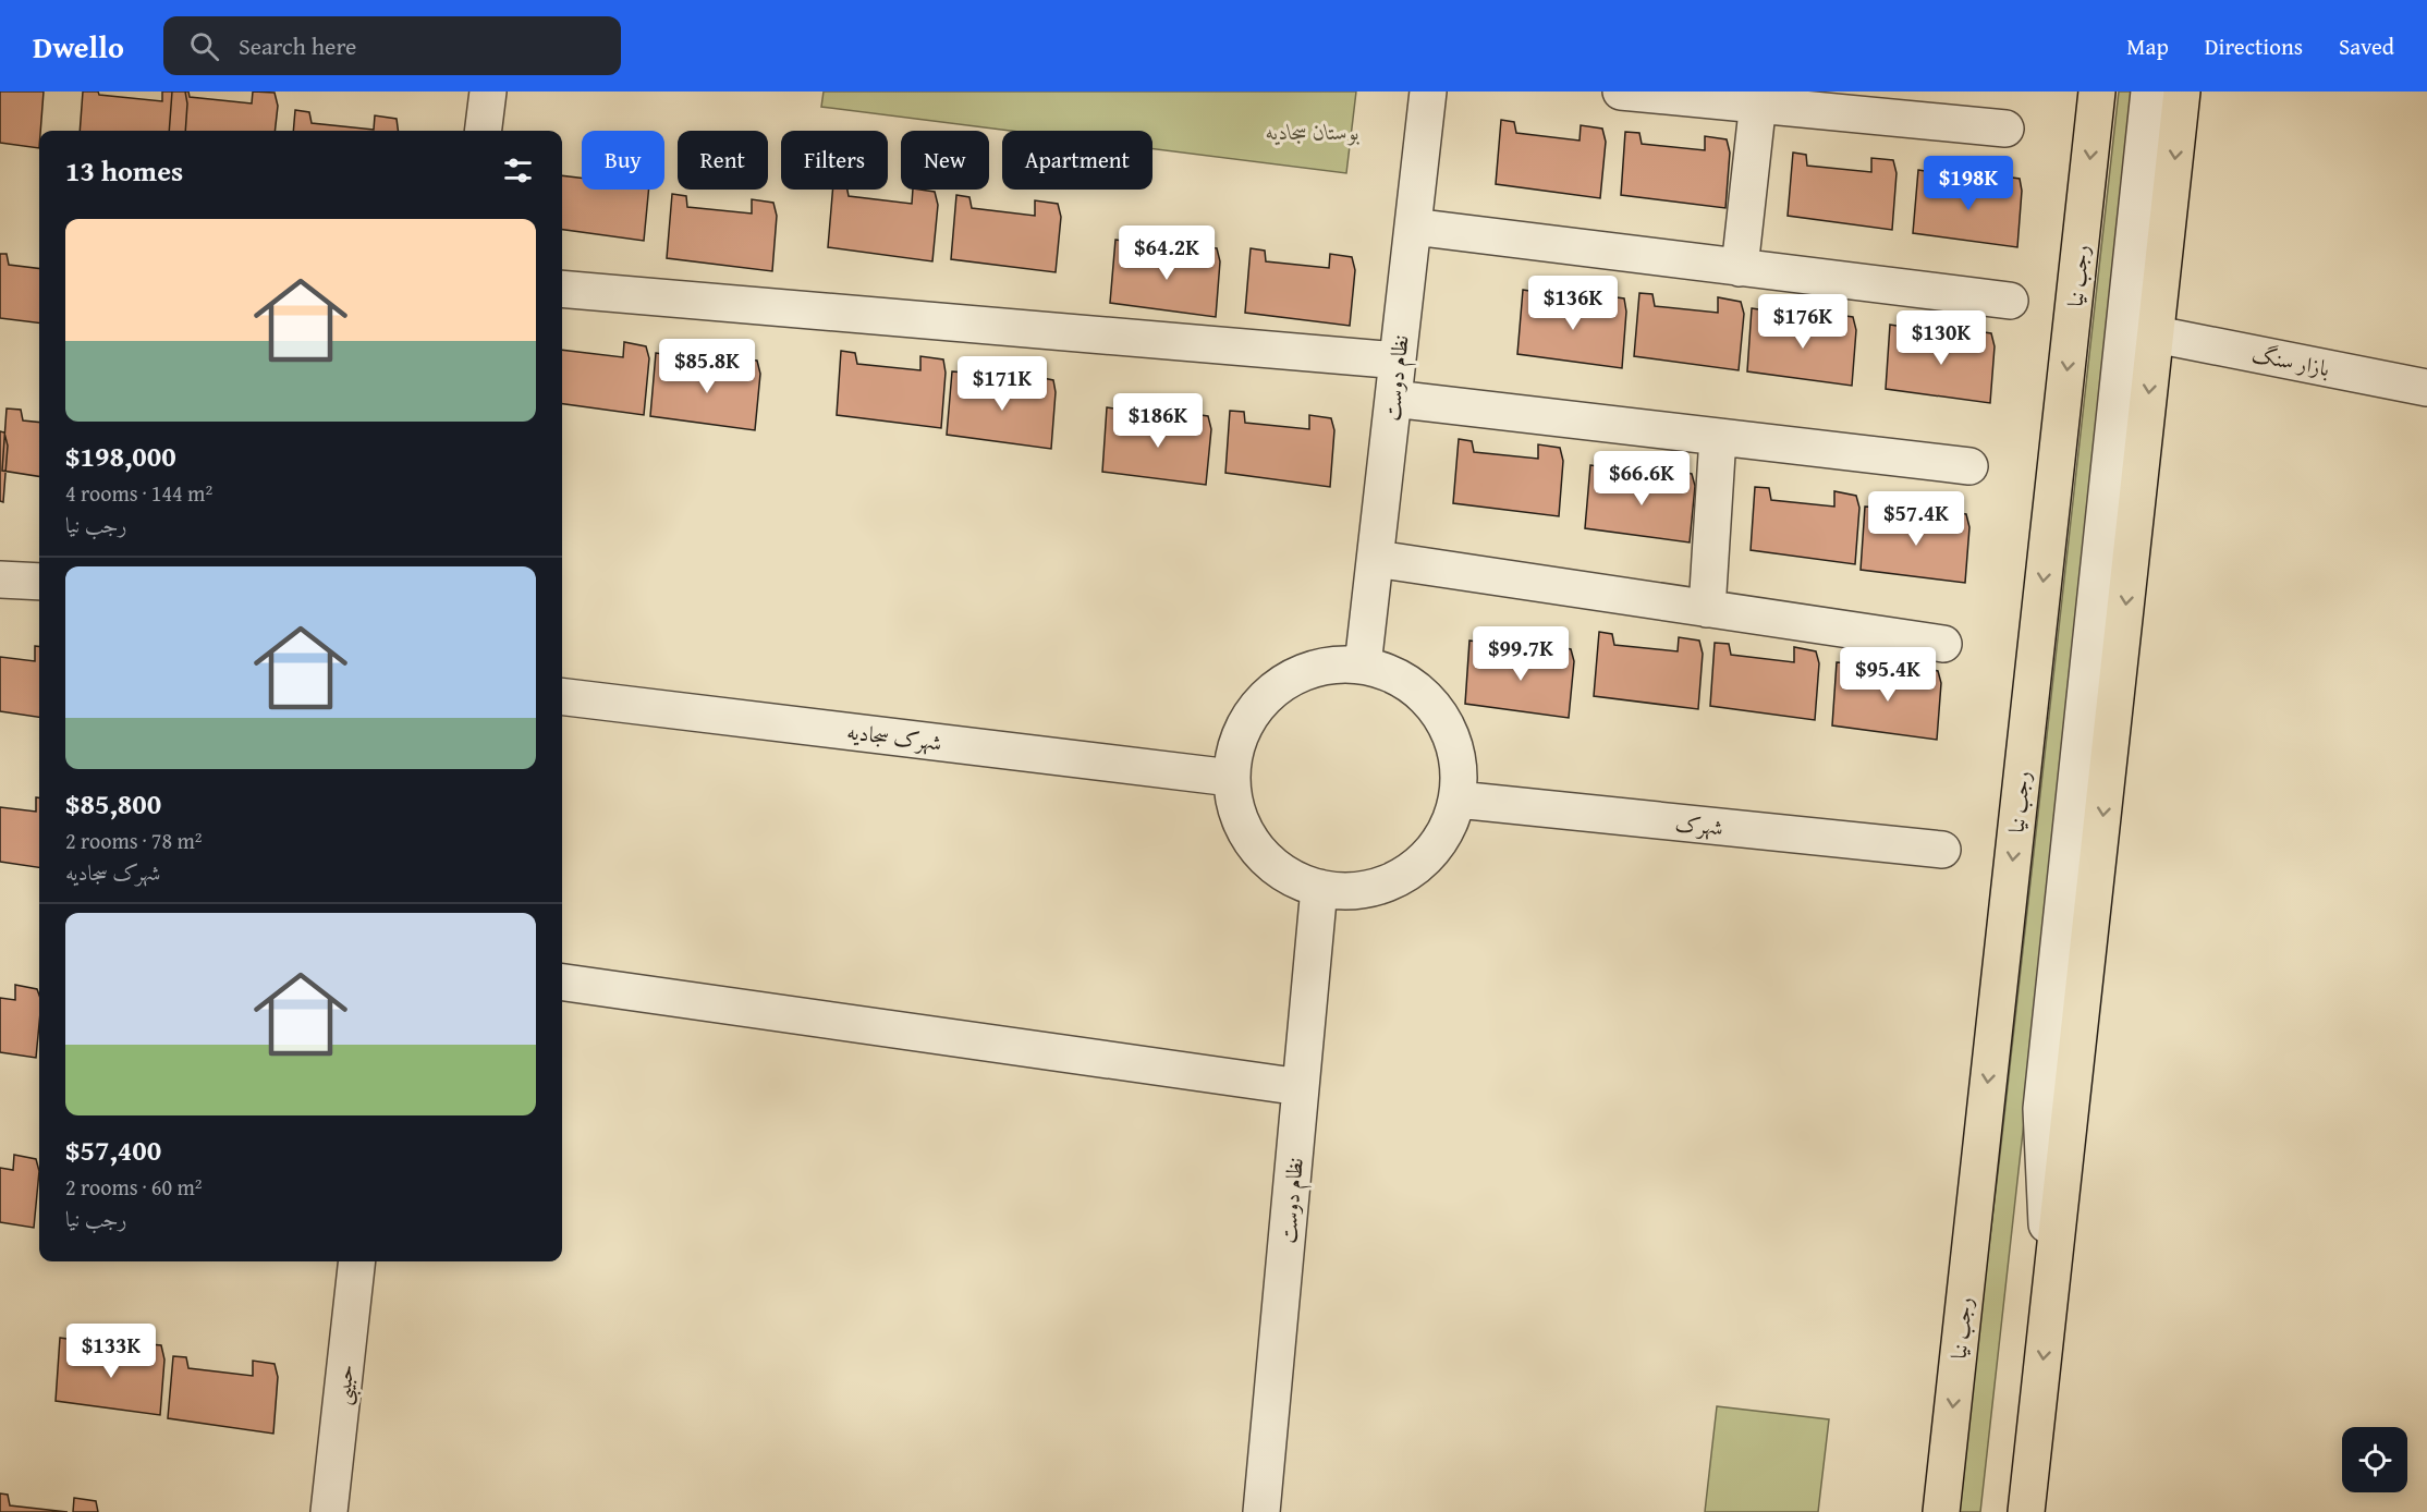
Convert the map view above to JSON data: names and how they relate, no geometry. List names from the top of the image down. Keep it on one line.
{"streets":{"main road":["رجب نیا"],"street":["بازار سنگ","نظام دوست","شهرک سجادیه","شهرک","حبیبی"]},"crossings":[["نظام دوست","شهرک سجادیه"],["نظام دوست","شهرک"],["شهرک سجادیه","شهرک"]],"parks":["بوستان سجادیه"],"page":{"header":"Dwello","search":"Search here","nav":["Map","Directions","Saved"],"chip":["Buy","Rent","Filters","New","Apartment"],"heading":"13 homes","price":["$198K","$64.2K","$136K","$176K","$130K","$85.8K","$171K","$186K","$66.6K","$57.4K","$99.7K","$95.4K","$133K"],"list":[{"name":"$198,000","note":"4 rooms · 144 m² · رجب نیا"},{"name":"$85,800","note":"2 rooms · 78 m² · شهرک سجادیه"},{"name":"$57,400","note":"2 rooms · 60 m² · رجب نیا"}]}}
